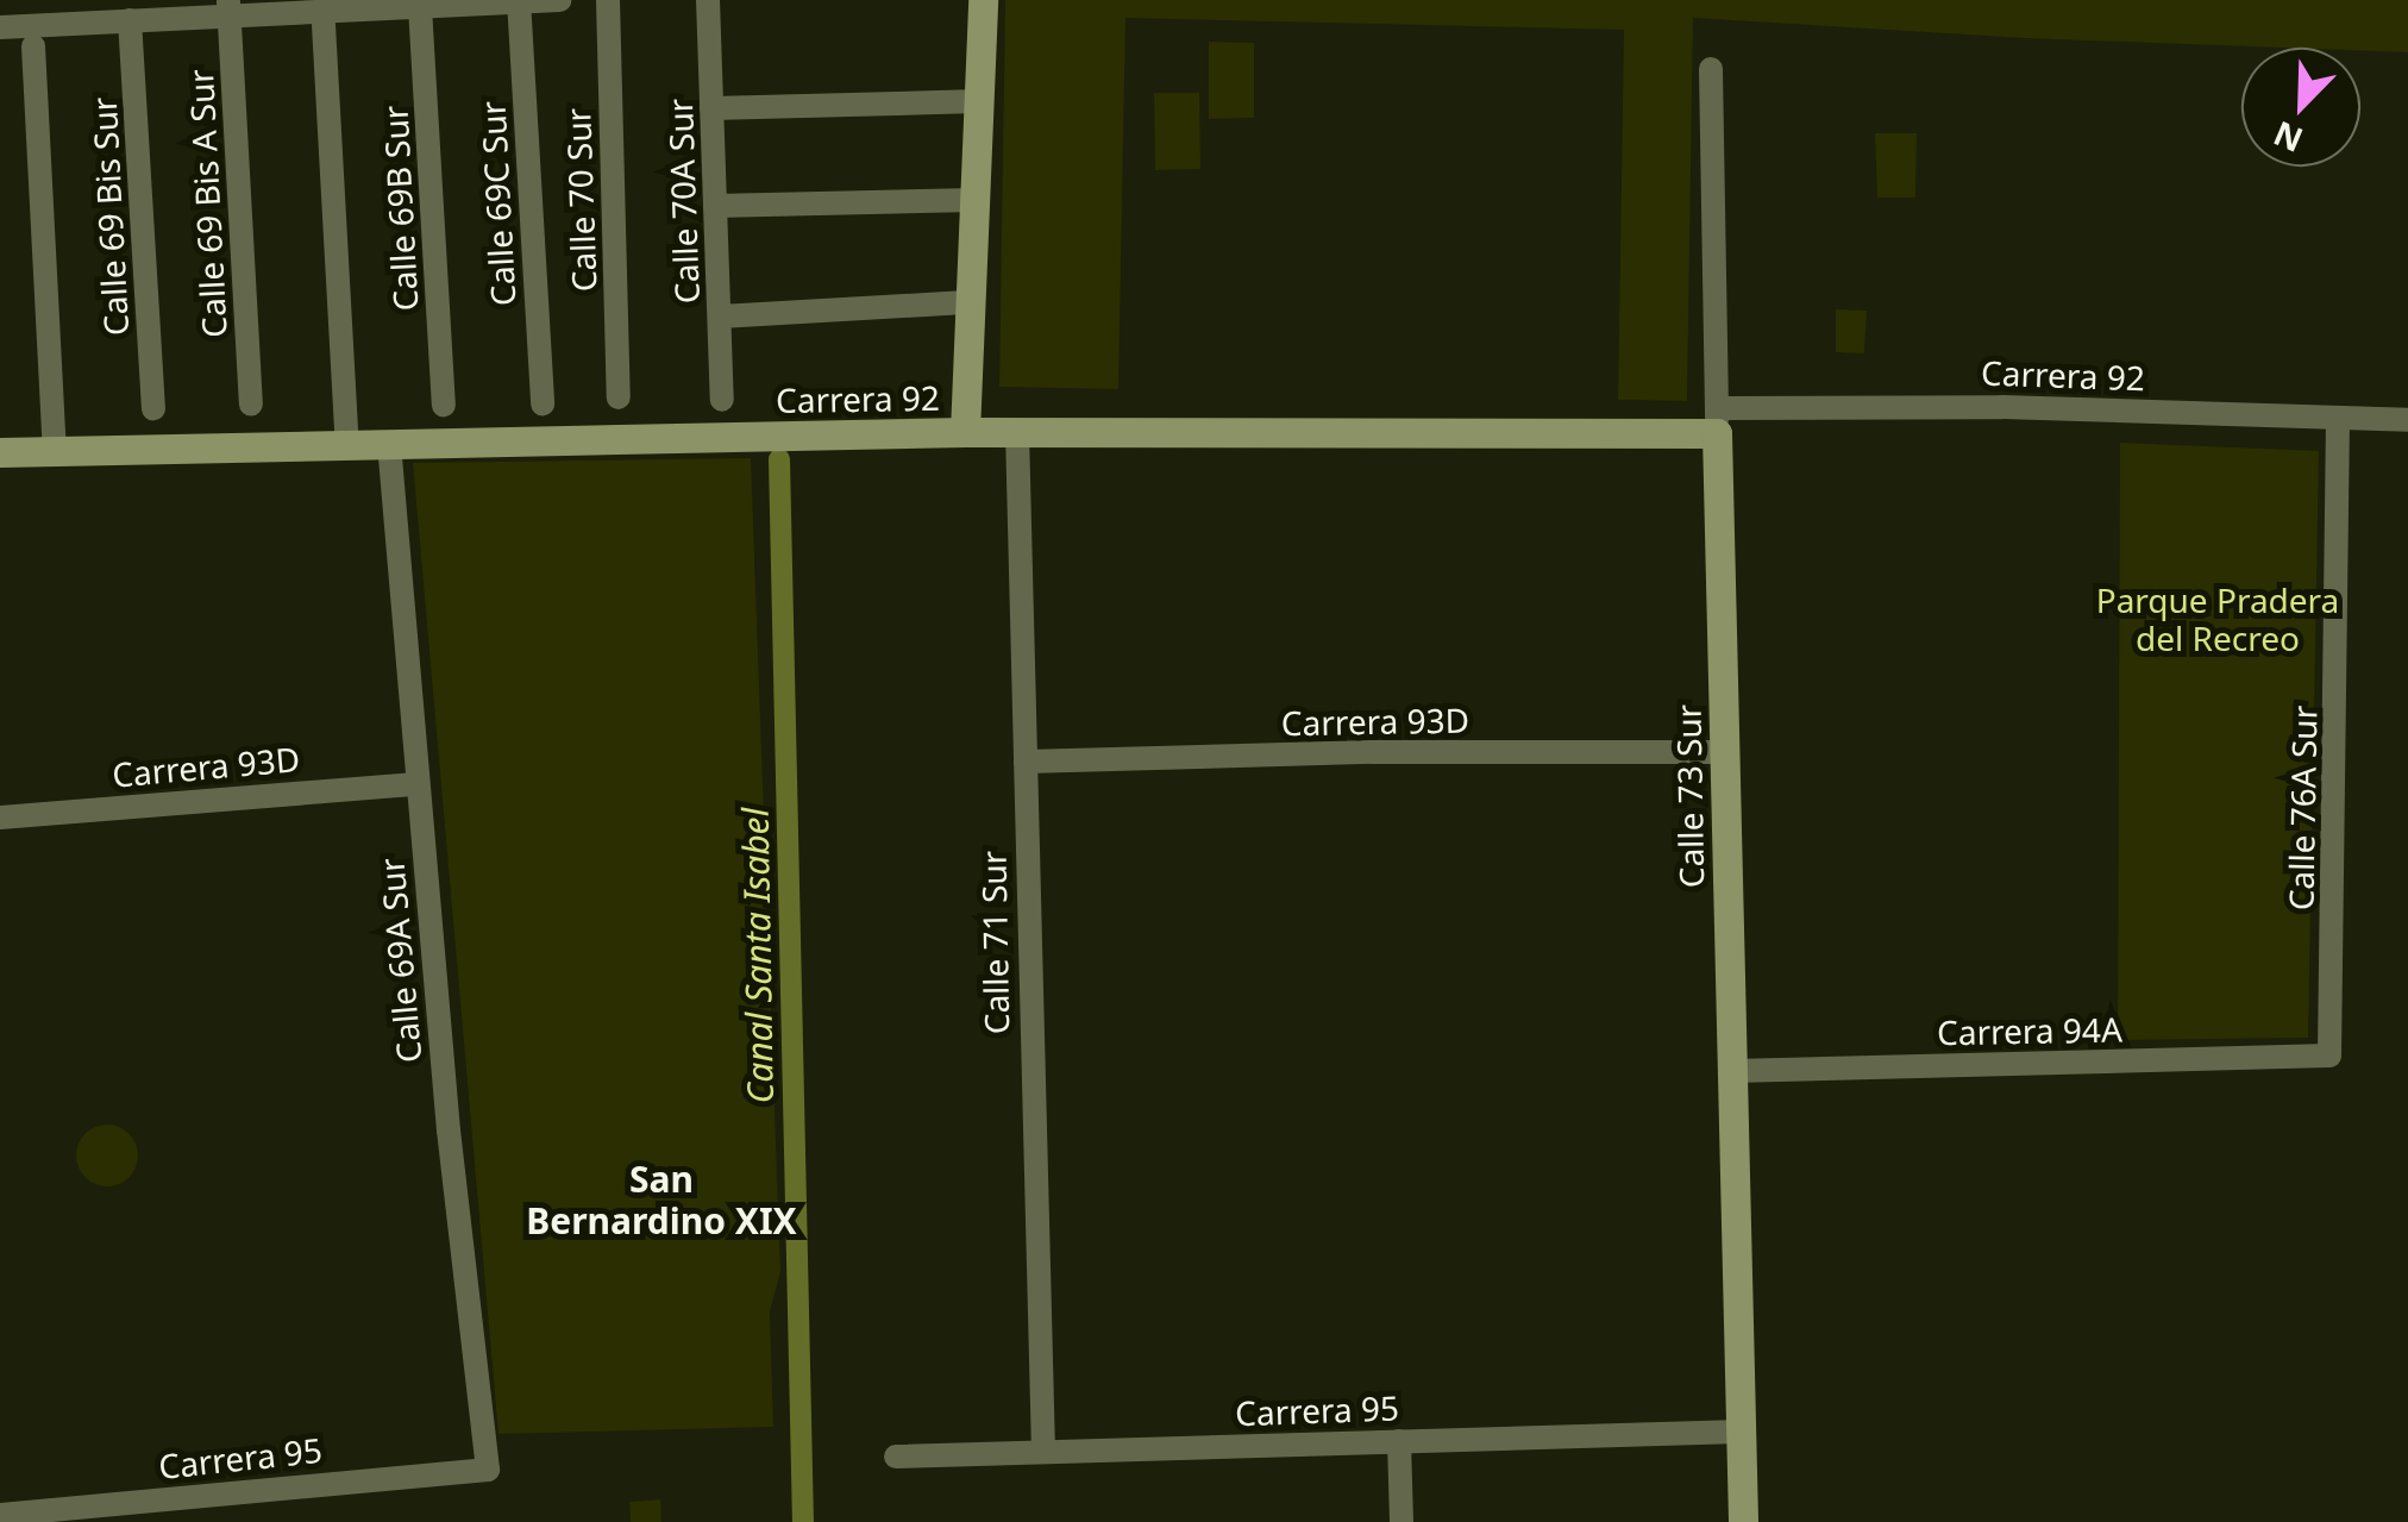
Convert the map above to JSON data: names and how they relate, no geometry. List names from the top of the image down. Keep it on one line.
{"streets":{"street":["Calle 70 Sur","Calle 70A Sur","Calle 69 Bis A Sur","Calle 69C Sur","Calle 69B Sur","Calle 69 Bis Sur","Carrera 92","Carrera 93D","Calle 73 Sur","Calle 76A Sur","Calle 71 Sur","Calle 69A Sur","Carrera 94A","Carrera 95"]},"crossings":[["Carrera 92","Calle 73 Sur"],["Carrera 92","Calle 76A Sur"],["Carrera 92","Calle 71 Sur"],["Carrera 92","Calle 69A Sur"],["Carrera 93D","Calle 73 Sur"],["Carrera 93D","Calle 71 Sur"],["Carrera 93D","Calle 69A Sur"],["Calle 73 Sur","Carrera 94A"],["Calle 73 Sur","Carrera 95"],["Calle 76A Sur","Carrera 94A"],["Calle 71 Sur","Carrera 95"],["Calle 69A Sur","Carrera 95"]],"districts":["San Bernardino XIX"],"water":["Canal Santa Isabel"],"parks":["Parque Pradera del Recreo"],"north":"bottom left"}
